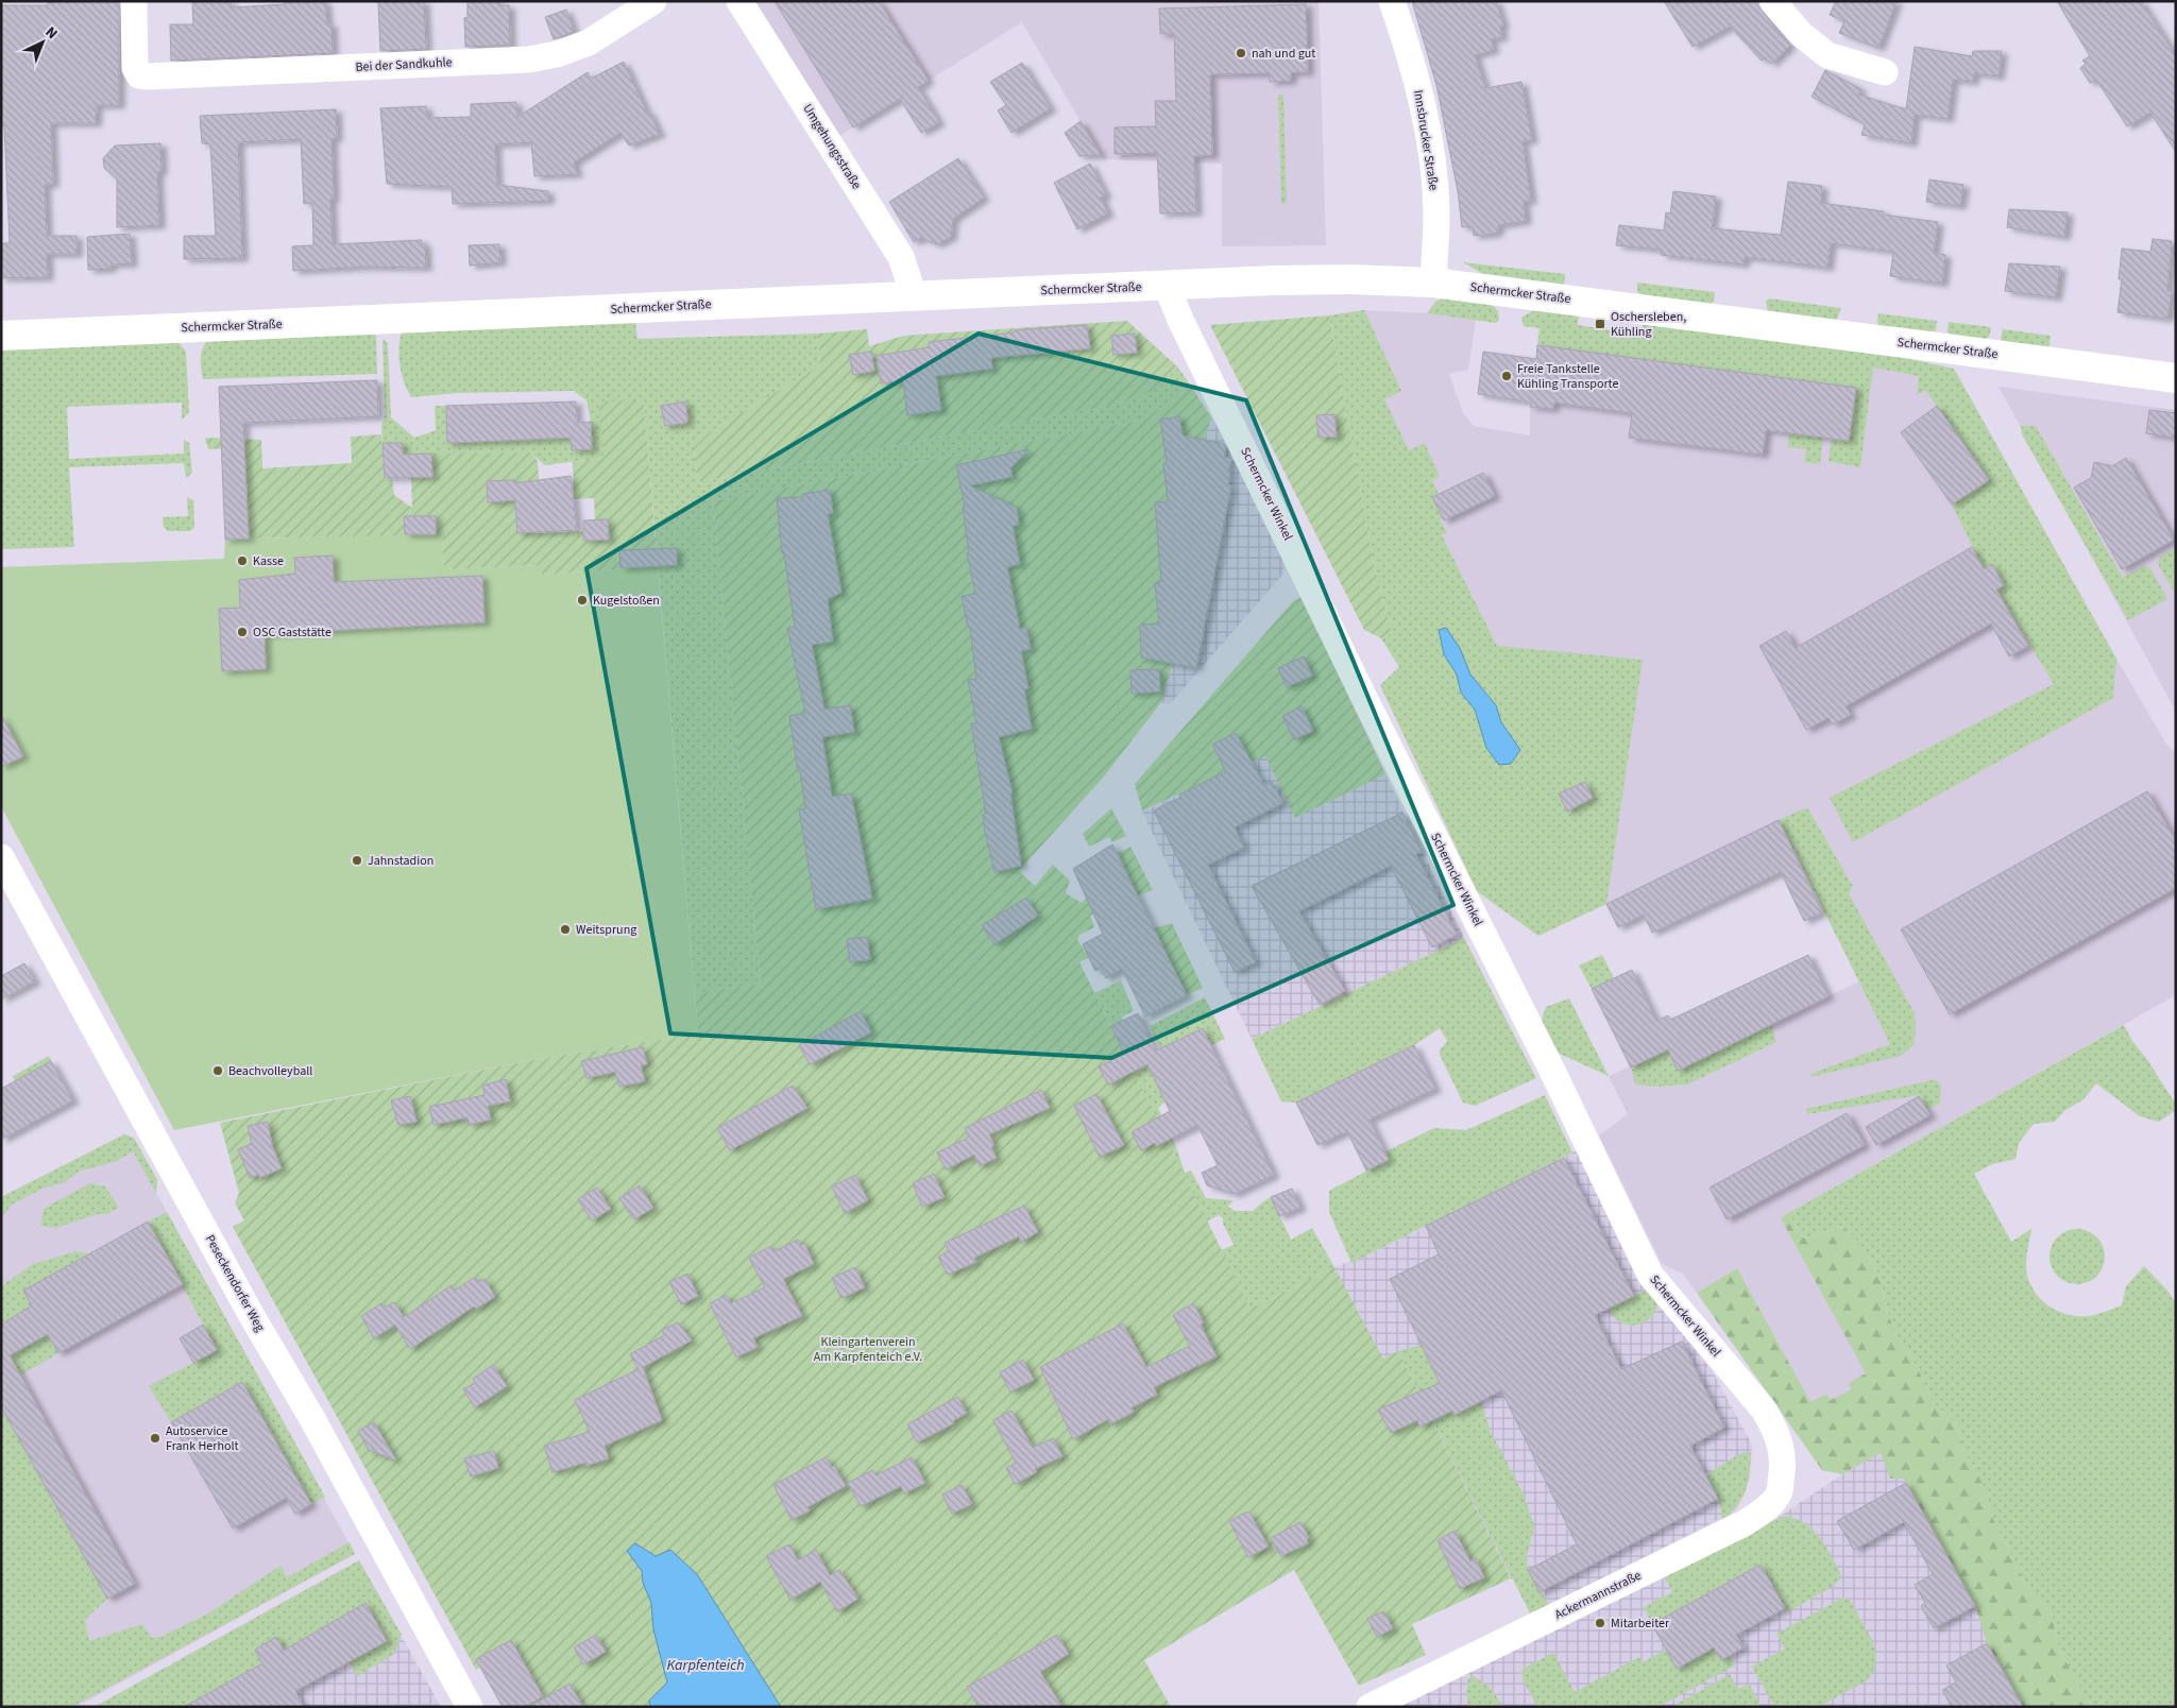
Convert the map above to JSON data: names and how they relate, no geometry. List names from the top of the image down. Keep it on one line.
{"streets":{"main road":["Schermcker Straße"],"street":["Bei der Sandkuhle","Innsbrucker Straße","Umgehungsstraße","Schermcker Winkel","Peseckendorfer Weg","Ackermannstraße"]},"crossings":[["Innsbrucker Straße","Schermcker Straße"],["Umgehungsstraße","Schermcker Straße"],["Schermcker Straße","Schermcker Winkel"],["Schermcker Winkel","Ackermannstraße"]],"water":["Karpfenteich"],"parks":["Kleingartenverein Am Karpfenteich e.V."],"places":{"other":["nah und gut","Freie Tankstelle Kühling Transporte","Kasse","Kugelstoßen","OSC Gaststätte","Jahnstadion","Weitsprung","Beachvolleyball","Autoservice Frank Herholt","Mitarbeiter"],"transit":["Oschersleben, Kühling"]},"north":"top right"}
